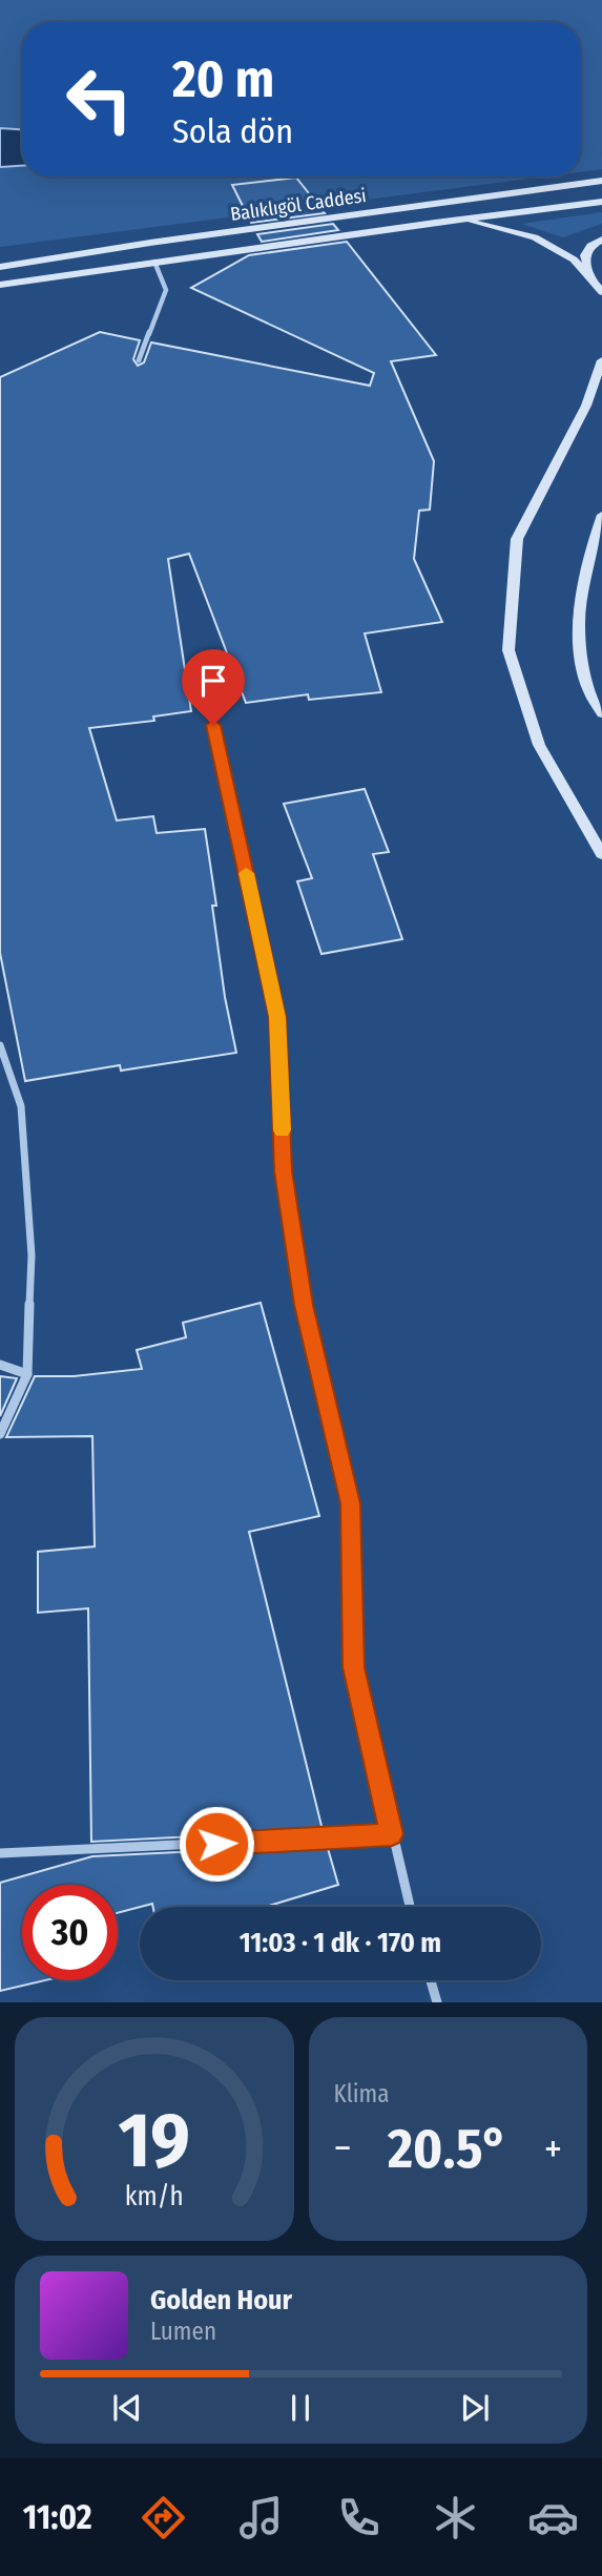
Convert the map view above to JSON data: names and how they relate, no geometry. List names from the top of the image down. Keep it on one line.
{"streets":{"main road":["Balıklıgöl Caddesi"]},"page":{"turn":["20 m","Sola dön"],"limit":"30","trip":"11:03 · 1 dk · 170 m","tile":"Klima","heat":["−","20.5°","+"],"song":["Golden Hour","Lumen"],"tabs":"11:02","gauge":["19","km/h"]}}
